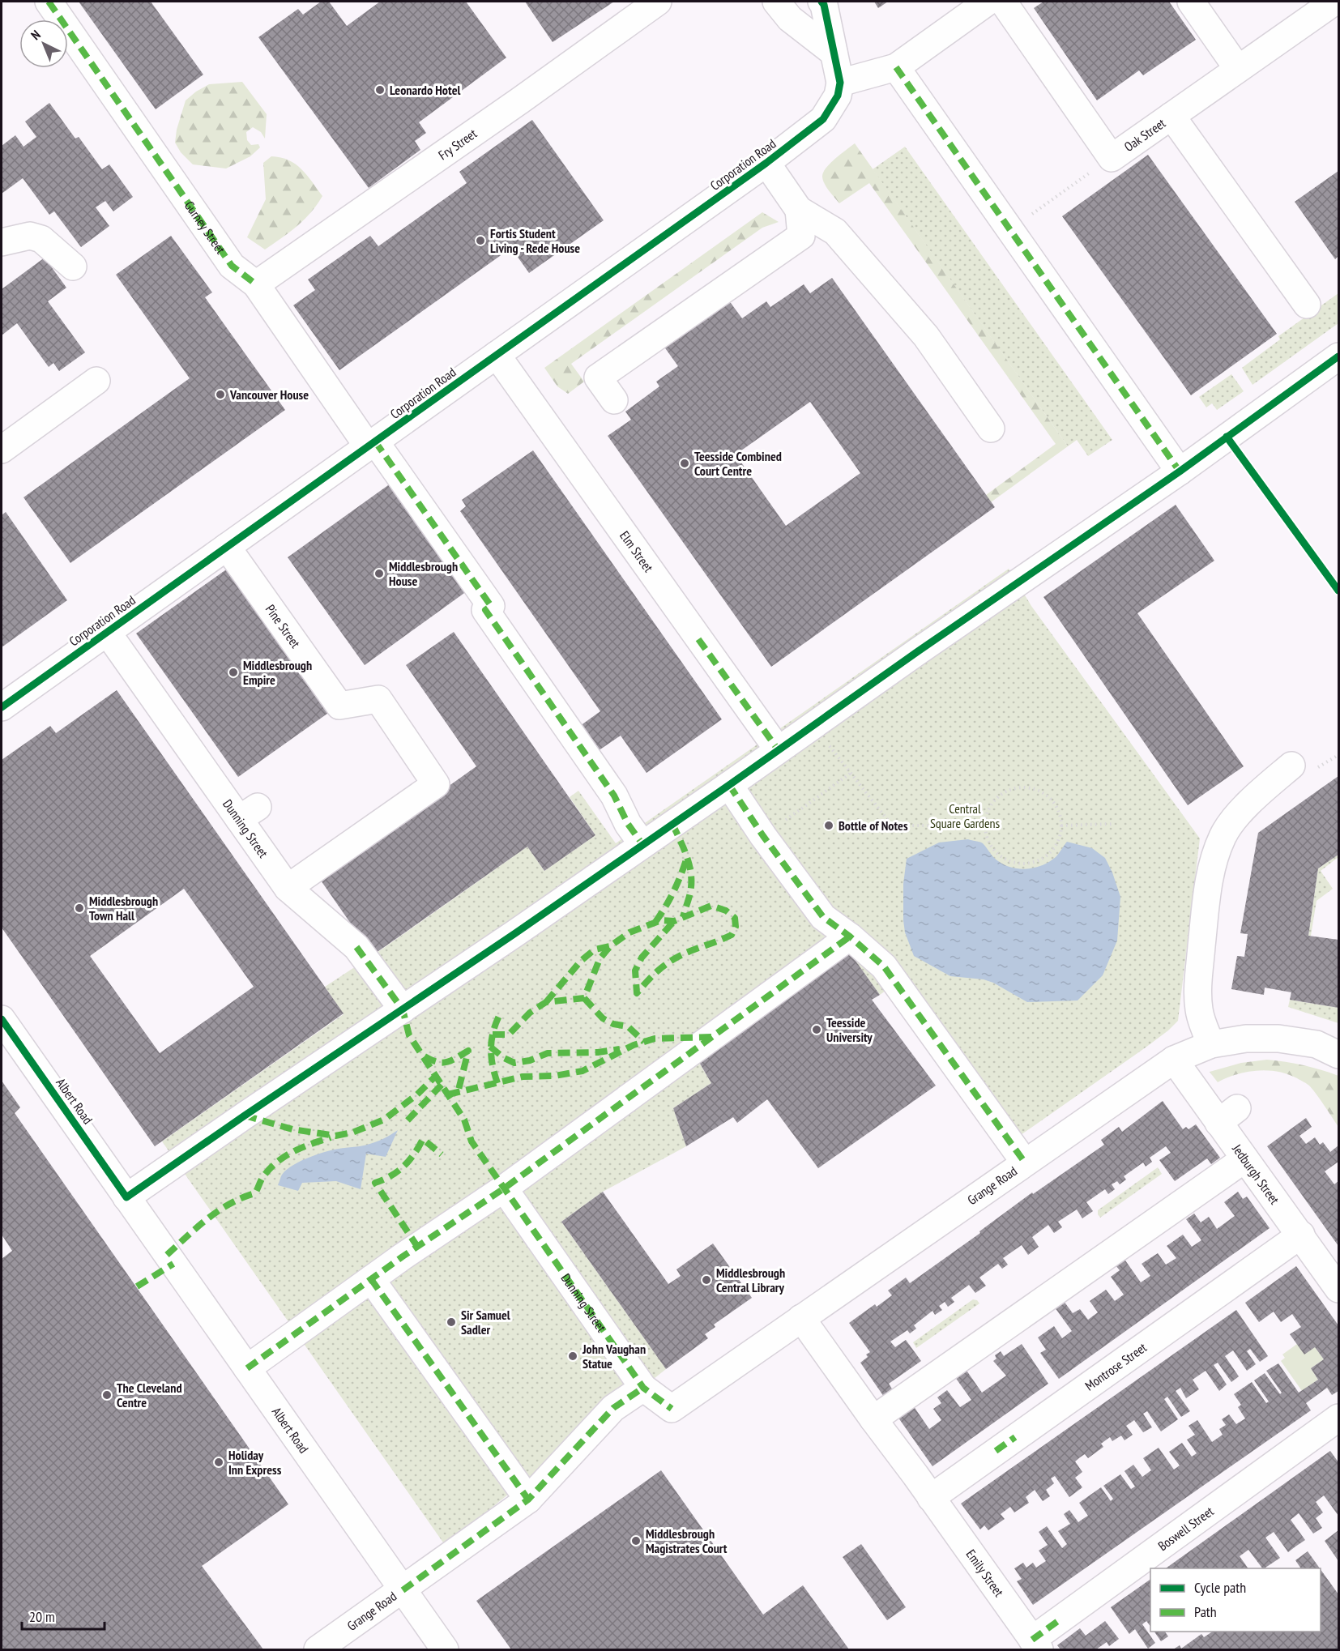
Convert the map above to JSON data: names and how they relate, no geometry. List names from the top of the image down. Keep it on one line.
{"streets":{"street":["Oak Street","Fry Street","Corporation Road","Gurney Street","Elm Street","Pine Street","Dunning Street","Albert Road","Jedburgh Street","Grange Road","Montrose Street","Boswell Street","Emily Street"]},"crossings":[["Fry Street","Gurney Street"],["Corporation Road","Gurney Street"],["Corporation Road","Elm Street"],["Corporation Road","Pine Street"],["Corporation Road","Dunning Street"],["Pine Street","Dunning Street"],["Dunning Street","Grange Road"],["Albert Road","Grange Road"],["Jedburgh Street","Grange Road"],["Jedburgh Street","Montrose Street"],["Grange Road","Emily Street"],["Montrose Street","Emily Street"],["Boswell Street","Emily Street"]],"parks":["Central Square Gardens"],"places":["Leonardo Hotel","Fortis Student Living - Rede House","Vancouver House","Teesside Combined Court Centre","Middlesbrough House","Middlesbrough Empire","Bottle of Notes","Middlesbrough Town Hall","Teesside University","Middlesbrough Central Library","Sir Samuel Sadler","John Vaughan Statue","The Cleveland Centre","Holiday Inn Express","Middlesbrough Magistrates Court"],"legend":["Cycle path","Path"],"scale_bar":"20 m","north":"top left"}
